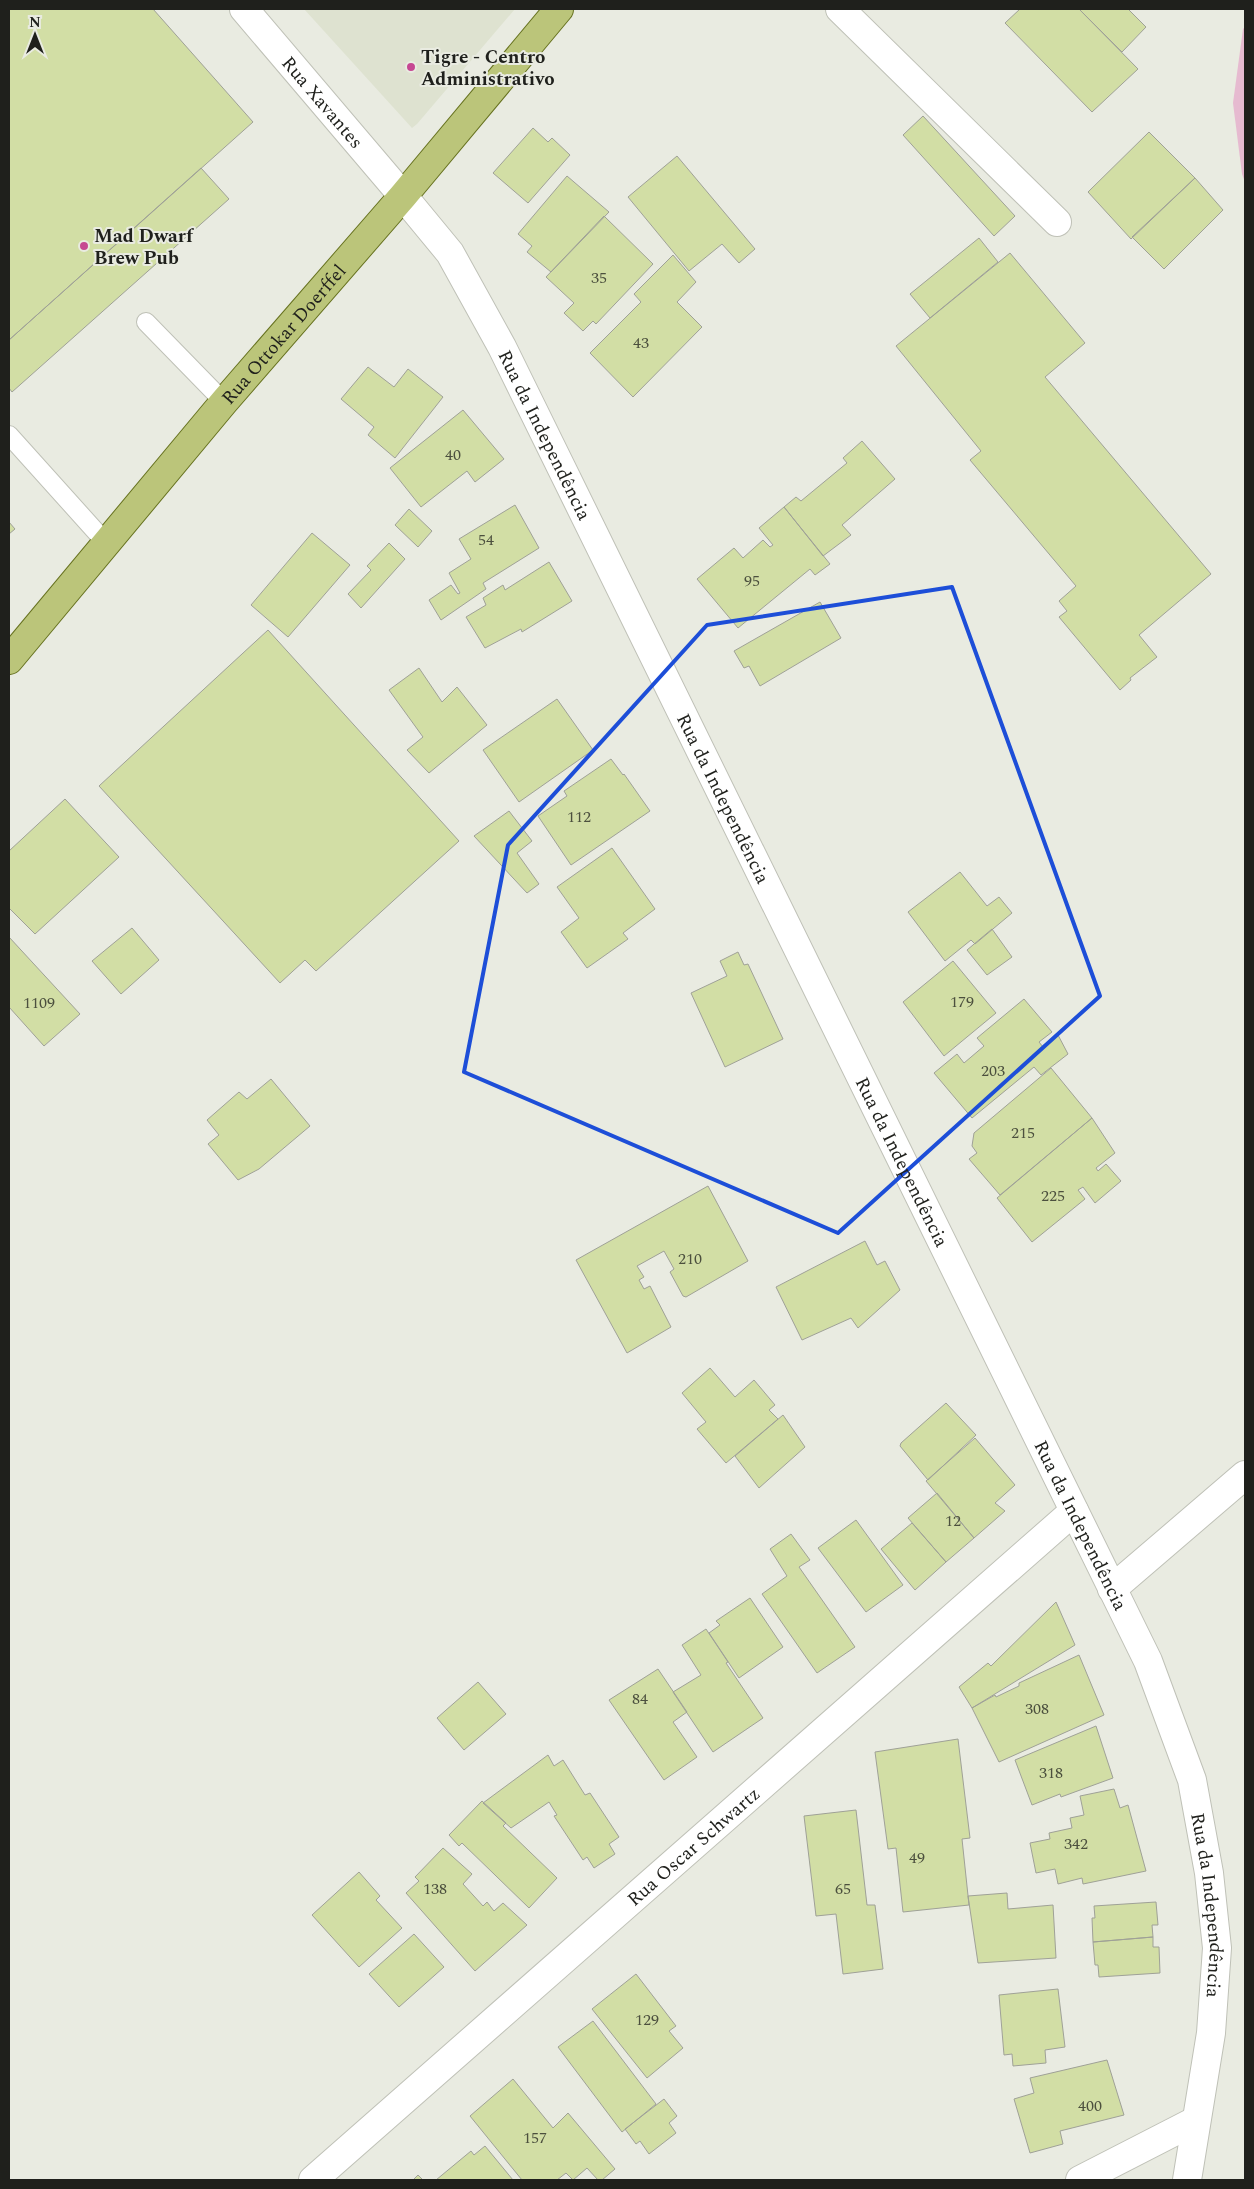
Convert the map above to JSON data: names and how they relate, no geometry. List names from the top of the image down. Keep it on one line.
{"streets":{"main road":["Rua Ottokar Doerffel"],"street":["Rua Xavantes","Rua da Independência","Rua Oscar Schwartz"]},"crossings":[["Rua Xavantes","Rua Ottokar Doerffel"],["Rua Xavantes","Rua da Independência"],["Rua Ottokar Doerffel","Rua da Independência"],["Rua da Independência","Rua Oscar Schwartz"]],"places":["Tigre - Centro Administrativo","Mad Dwarf Brew Pub"],"house_numbers":["35","43","40","54","95","112","179","1109","203","215","225","210","12","84","308","318","342","49","138","65","129","400","157"],"north":"top"}
